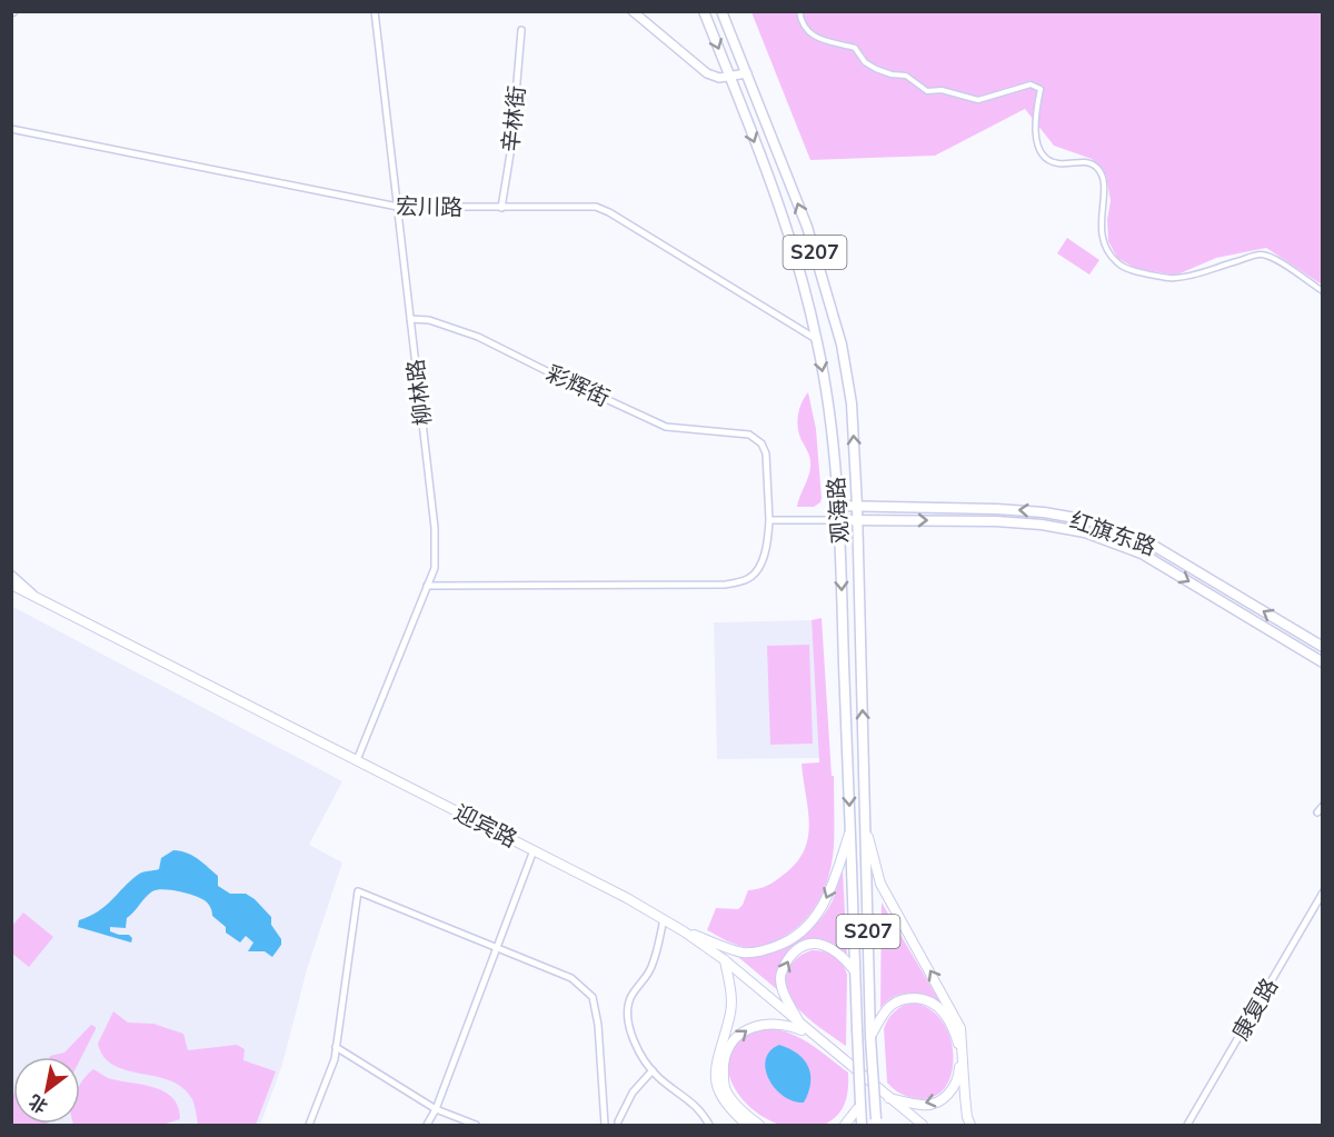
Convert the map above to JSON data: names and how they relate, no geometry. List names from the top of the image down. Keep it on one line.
{"streets":{"main road":["S207","观海路","红旗东路","迎宾路"],"street":["辛林街","宏川路","彩辉街","柳林路","康复路"]},"crossings":[["辛林街","宏川路"],["宏川路","柳林路"],["宏川路","观海路"],["S207","观海路"],["S207","红旗东路"],["彩辉街","柳林路"],["柳林路","迎宾路"],["观海路","红旗东路"]],"north":"bottom left"}
